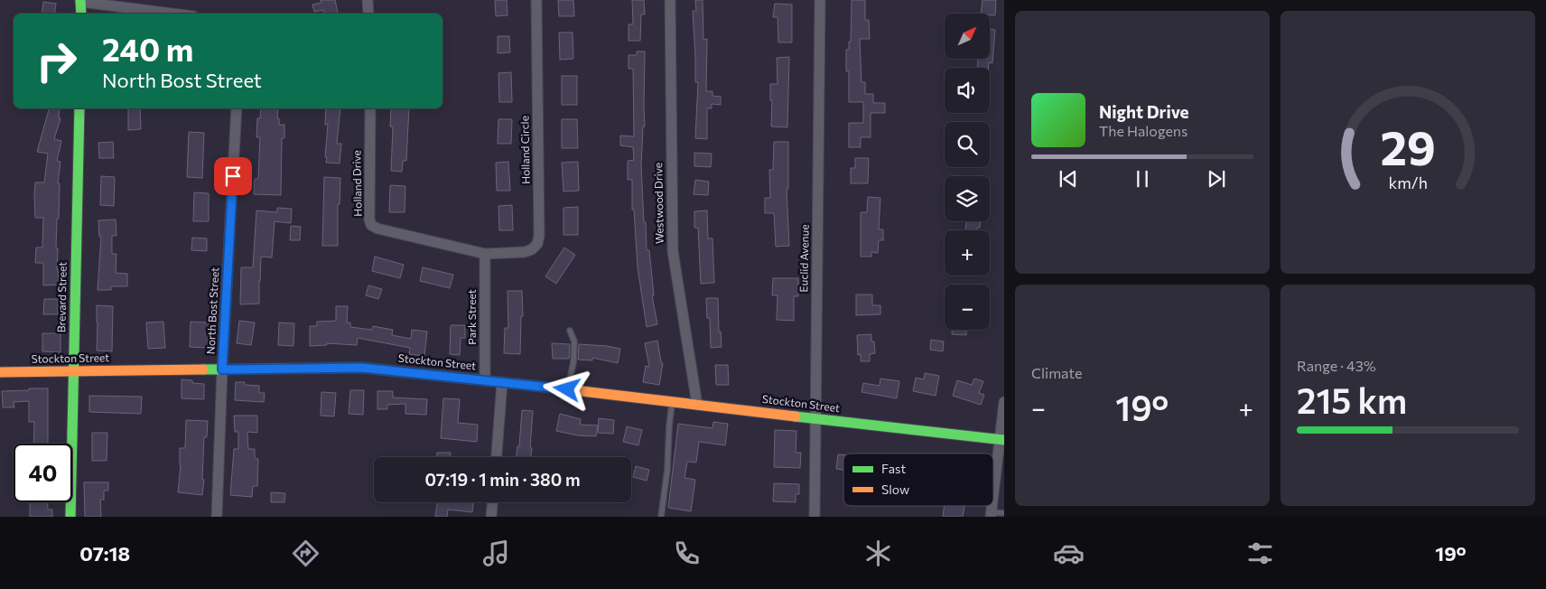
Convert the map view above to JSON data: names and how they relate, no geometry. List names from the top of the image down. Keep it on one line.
{"streets":{"street":["Holland Circle","Holland Drive","Westwood Drive","Euclid Avenue","Brevard Street","North Bost Street","Park Street","Stockton Street"]},"crossings":[["Holland Circle","Holland Drive"],["Holland Circle","Park Street"],["Holland Drive","Park Street"],["Westwood Drive","Stockton Street"],["Euclid Avenue","Stockton Street"],["Brevard Street","Stockton Street"],["North Bost Street","Stockton Street"],["Park Street","Stockton Street"]],"legend":["Fast","Slow"],"north":"top right","page":{"map_buttons":["+","−"],"turn":["240 m","North Bost Street"],"song":["Night Drive","The Halogens"],"tile":["Climate",["Range · 43%","215 km"]],"heat":["−","19°","+"],"limit":"40","trip":"07:19 · 1 min · 380 m","tabs":["07:18","19°"],"gauge":["29","km/h"]}}
